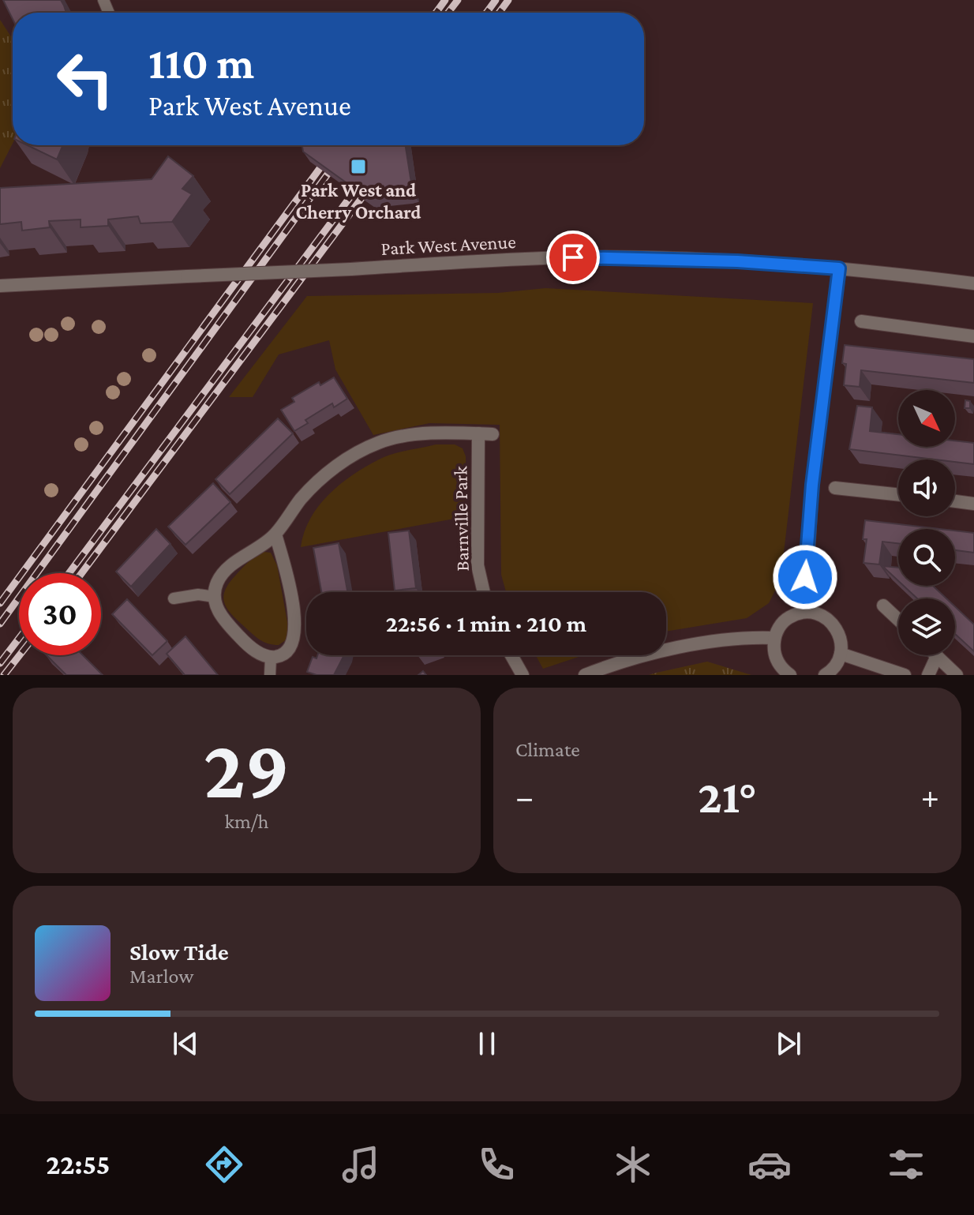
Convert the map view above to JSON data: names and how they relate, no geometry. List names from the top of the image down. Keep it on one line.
{"streets":{"street":["Park West Avenue","Barnville Park"]},"places":{"transit":["Park West and Cherry Orchard"]},"north":"bottom right","page":{"turn":["110 m","Park West Avenue"],"limit":"30","trip":"22:56 · 1 min · 210 m","tile":[["29","km/h"],"Climate"],"heat":["−","21°","+"],"song":["Slow Tide","Marlow"],"tabs":"22:55"}}
